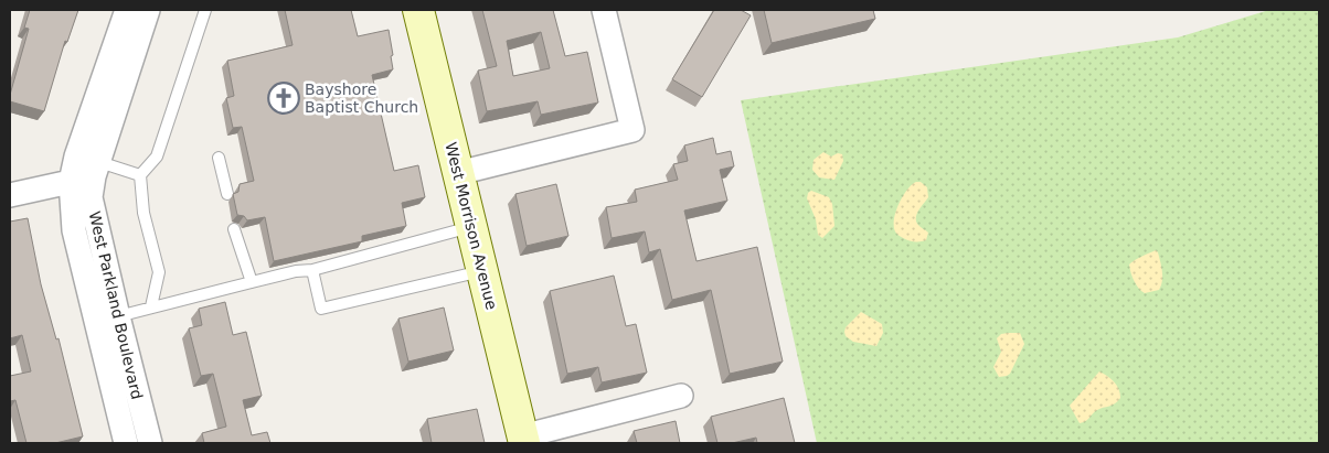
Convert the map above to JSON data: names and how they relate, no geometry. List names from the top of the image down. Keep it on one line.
{"streets":{"street":["West Morrison Avenue","West Parkland Boulevard"]},"places":{"church":["Bayshore Baptist Church"]}}
